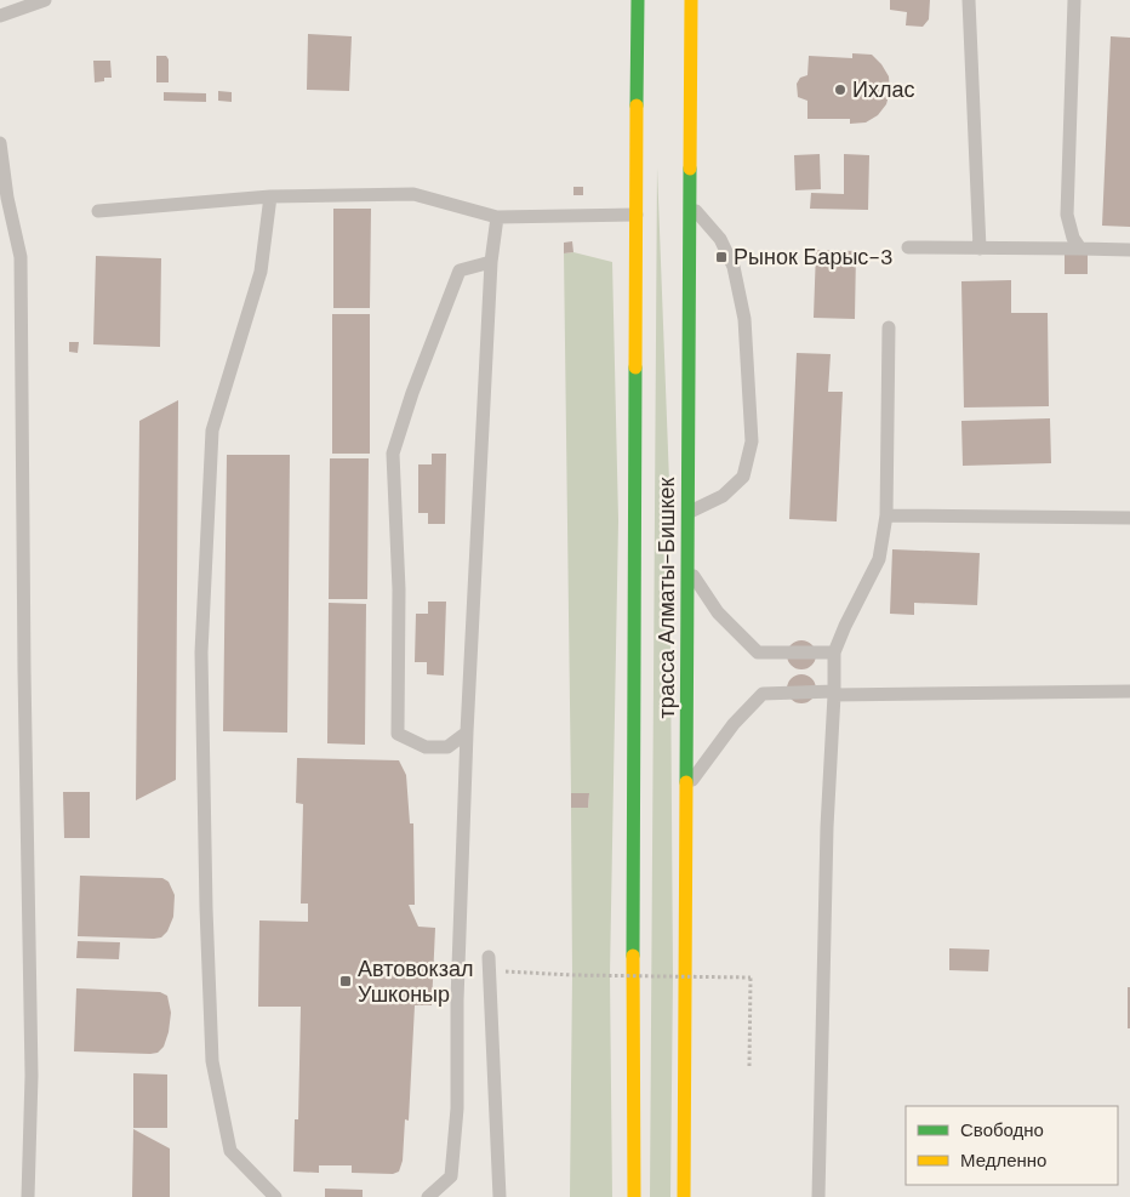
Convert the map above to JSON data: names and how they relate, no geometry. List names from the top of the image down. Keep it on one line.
{"streets":{"highway":["трасса Алматы-Бишкек"]},"places":{"other":["Ихлас"],"transit":["Рынок Барыс-3","Автовокзал Ушконыр"]},"legend":["Свободно","Медленно"]}
